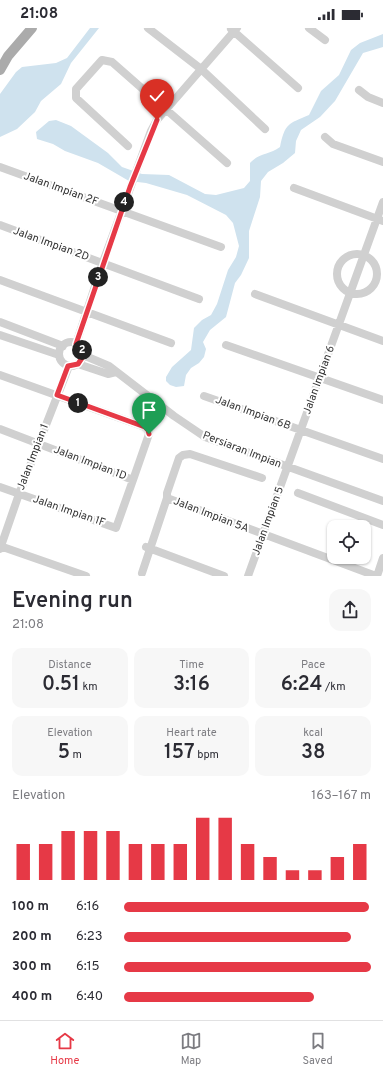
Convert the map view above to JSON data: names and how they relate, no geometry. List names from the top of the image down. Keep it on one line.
{"streets":{"street":["Jalan Impian 2F","Jalan Impian 2D","Jalan Impian 6","Jalan Impian 6B","Persiaran Impian","Jalan Impian 1","Jalan Impian 1D","Jalan Impian 1F","Jalan Impian 5A","Jalan Impian 5"]},"crossings":[["Jalan Impian 6","Jalan Impian 6B"],["Jalan Impian 6","Persiaran Impian"],["Jalan Impian 6","Jalan Impian 5"],["Persiaran Impian","Jalan Impian 1"],["Persiaran Impian","Jalan Impian 5"],["Jalan Impian 1","Jalan Impian 1D"],["Jalan Impian 1","Jalan Impian 1F"],["Jalan Impian 1D","Jalan Impian 1F"],["Jalan Impian 5A","Jalan Impian 5"]],"page":{"status":"21:08","pins":["4","3","2","1"],"heading":["Evening run","21:08"],"stats":[["Distance","0.51 km"],["Time","3:16"],["Pace","6:24 /km"],["Elevation","5 m"],["Heart rate","157 bpm"],["kcal","38"]],"chart":["Elevation","163–167 m"],"list":[{"name":"100 m","note":"6:16"},{"name":"200 m","note":"6:23"},{"name":"300 m","note":"6:15"},{"name":"400 m","note":"6:40"}],"tabs":["Home","Map","Saved"]}}
